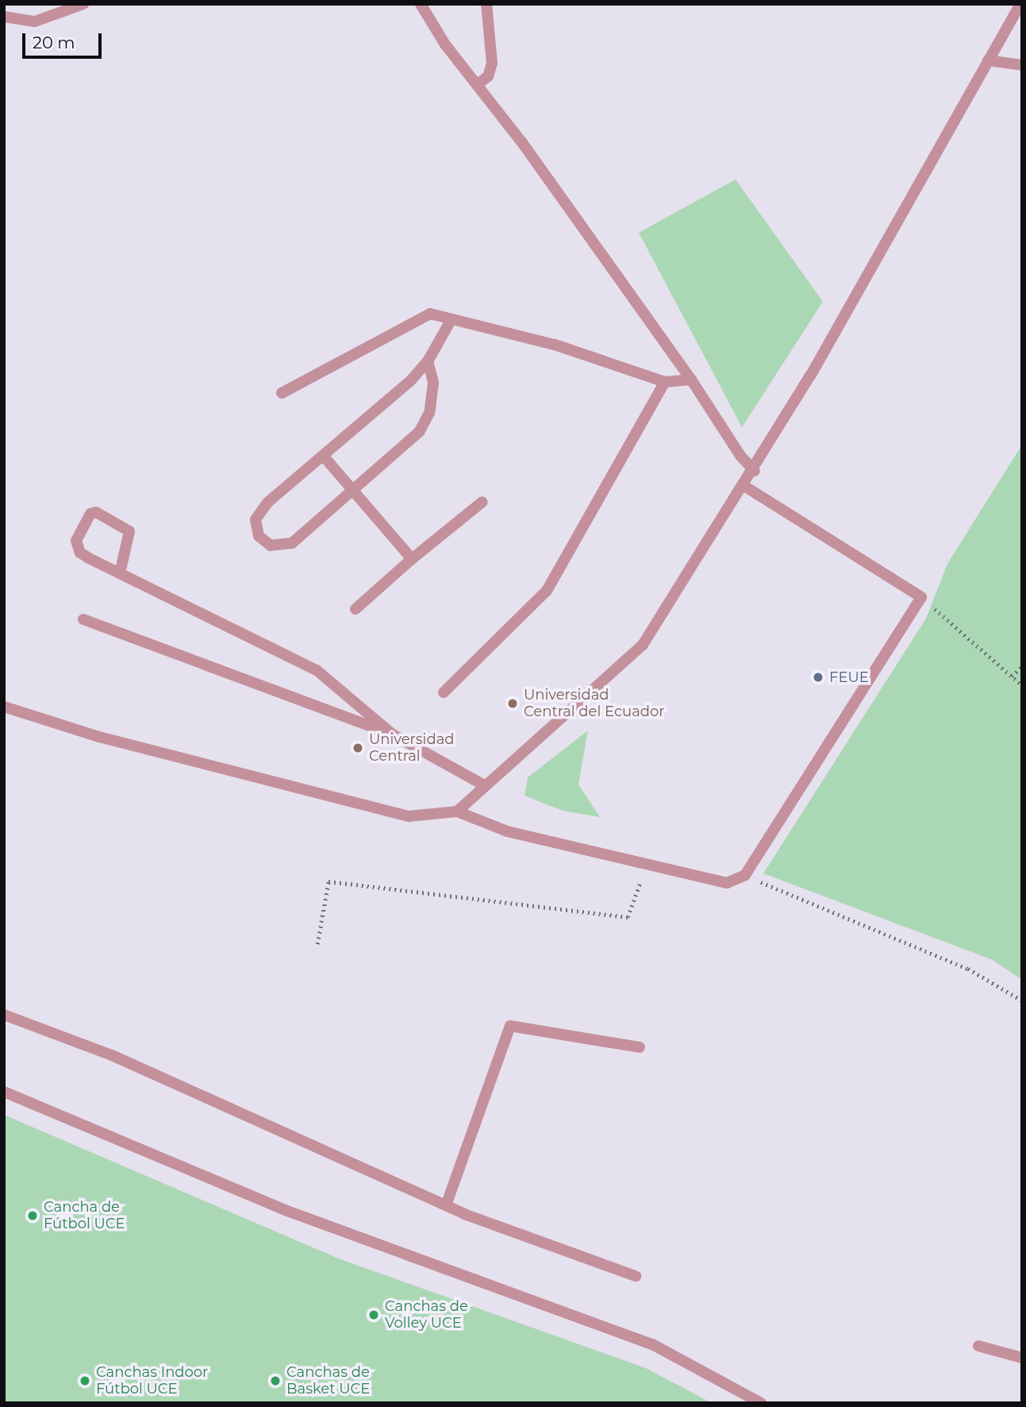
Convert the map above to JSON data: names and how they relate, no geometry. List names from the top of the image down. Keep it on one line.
{"places":["FEUE","Universidad Central del Ecuador","Universidad Central","Cancha de Fútbol UCE","Canchas de Volley UCE","Canchas Indoor Fútbol UCE","Canchas de Basket UCE"],"scale_bar":"20 m"}
